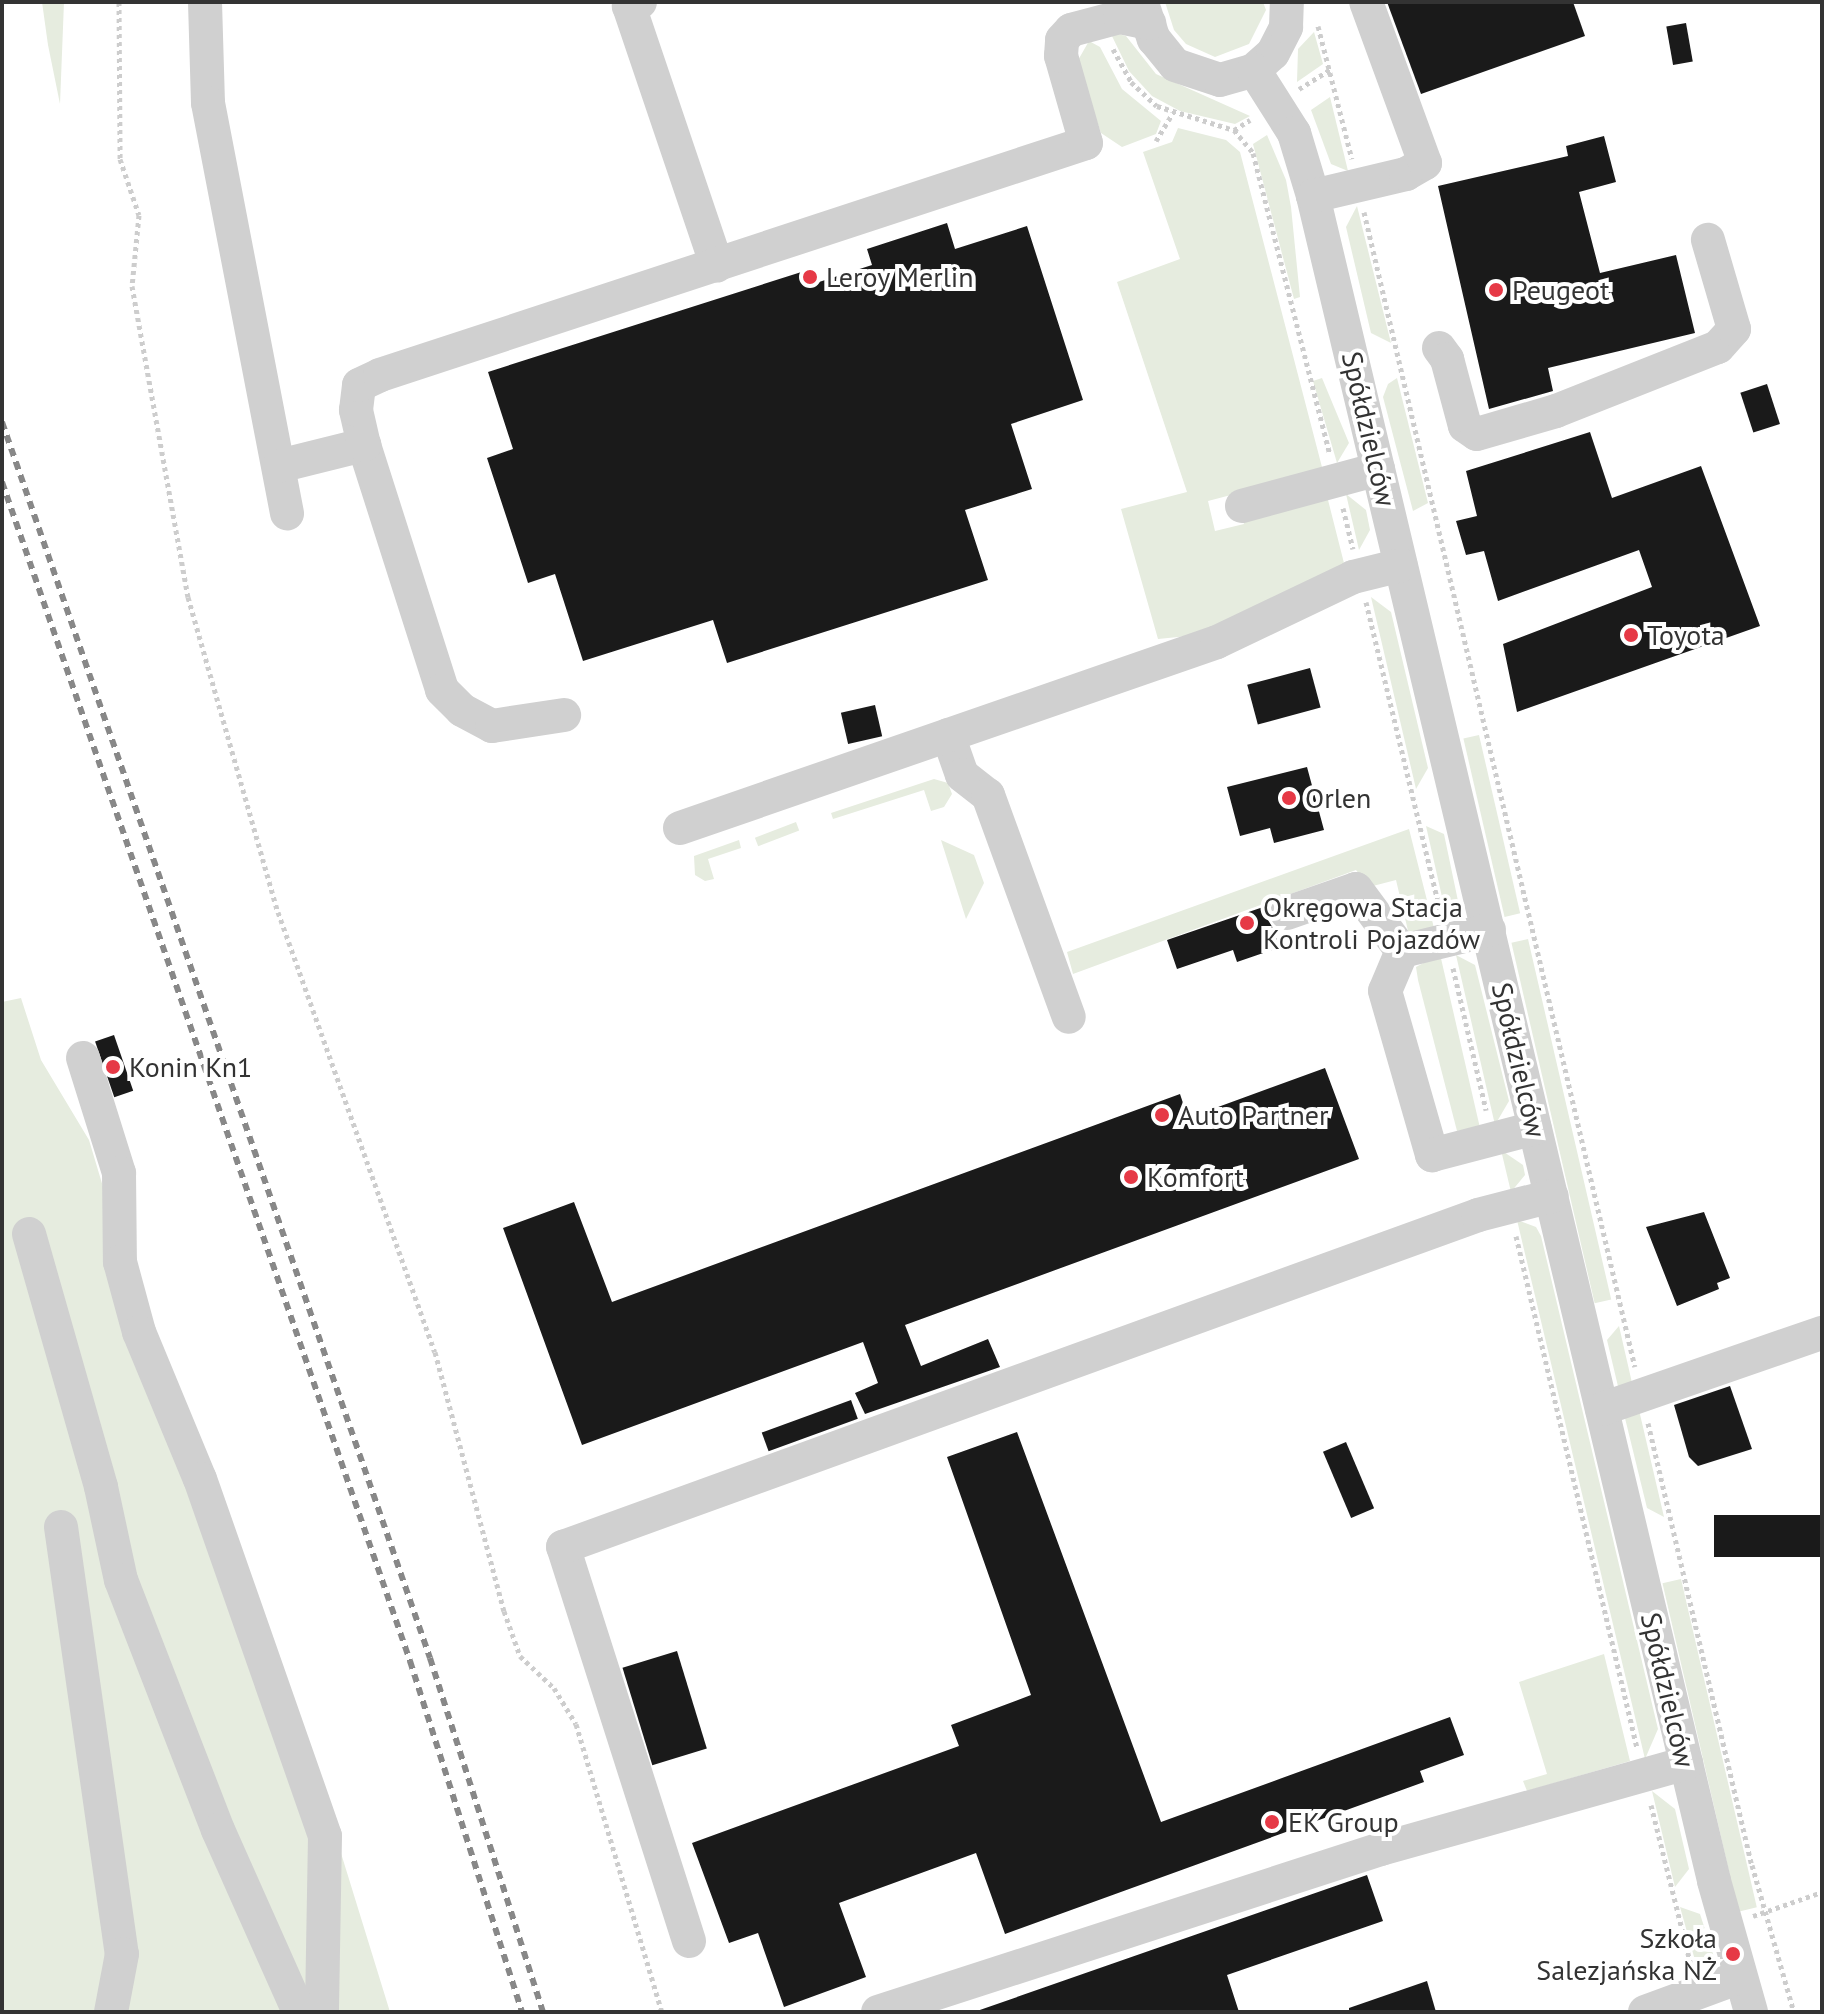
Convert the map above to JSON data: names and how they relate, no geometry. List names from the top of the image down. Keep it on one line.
{"streets":{"street":["Spółdzielców"]},"places":["Leroy Merlin","Peugeot","Toyota","Orlen","Okręgowa Stacja Kontroli Pojazdów","Konin Kn1","Auto Partner","Komfort","EK Group","Szkoła Salezjańska NŻ"]}
